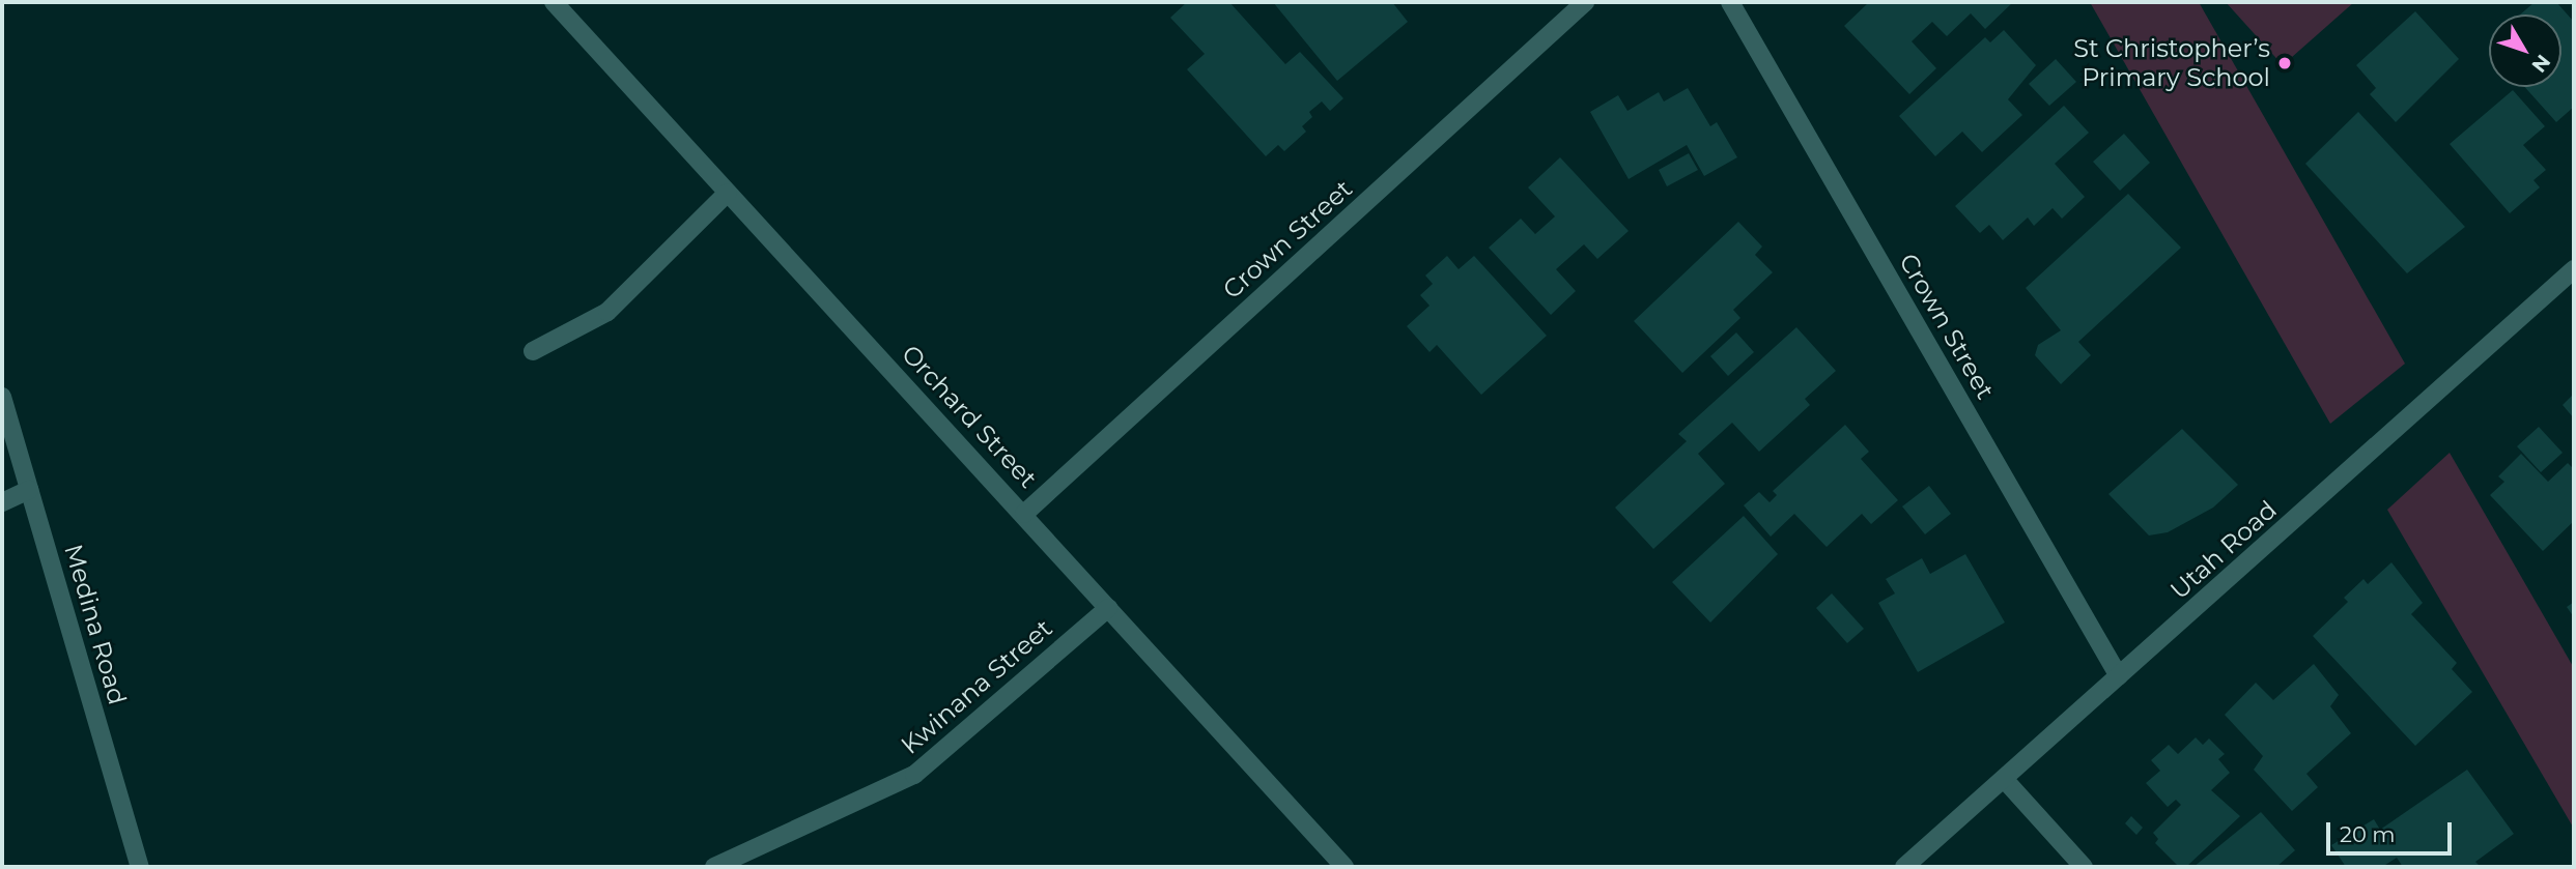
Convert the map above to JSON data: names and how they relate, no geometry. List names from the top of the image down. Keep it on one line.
{"streets":{"street":["Crown Street","Orchard Street","Utah Road","Medina Road","Kwinana Street"]},"crossings":[["Crown Street","Orchard Street"],["Crown Street","Utah Road"],["Orchard Street","Kwinana Street"]],"places":["St Christopher’s Primary School"],"scale_bar":"20 m","north":"bottom right"}
